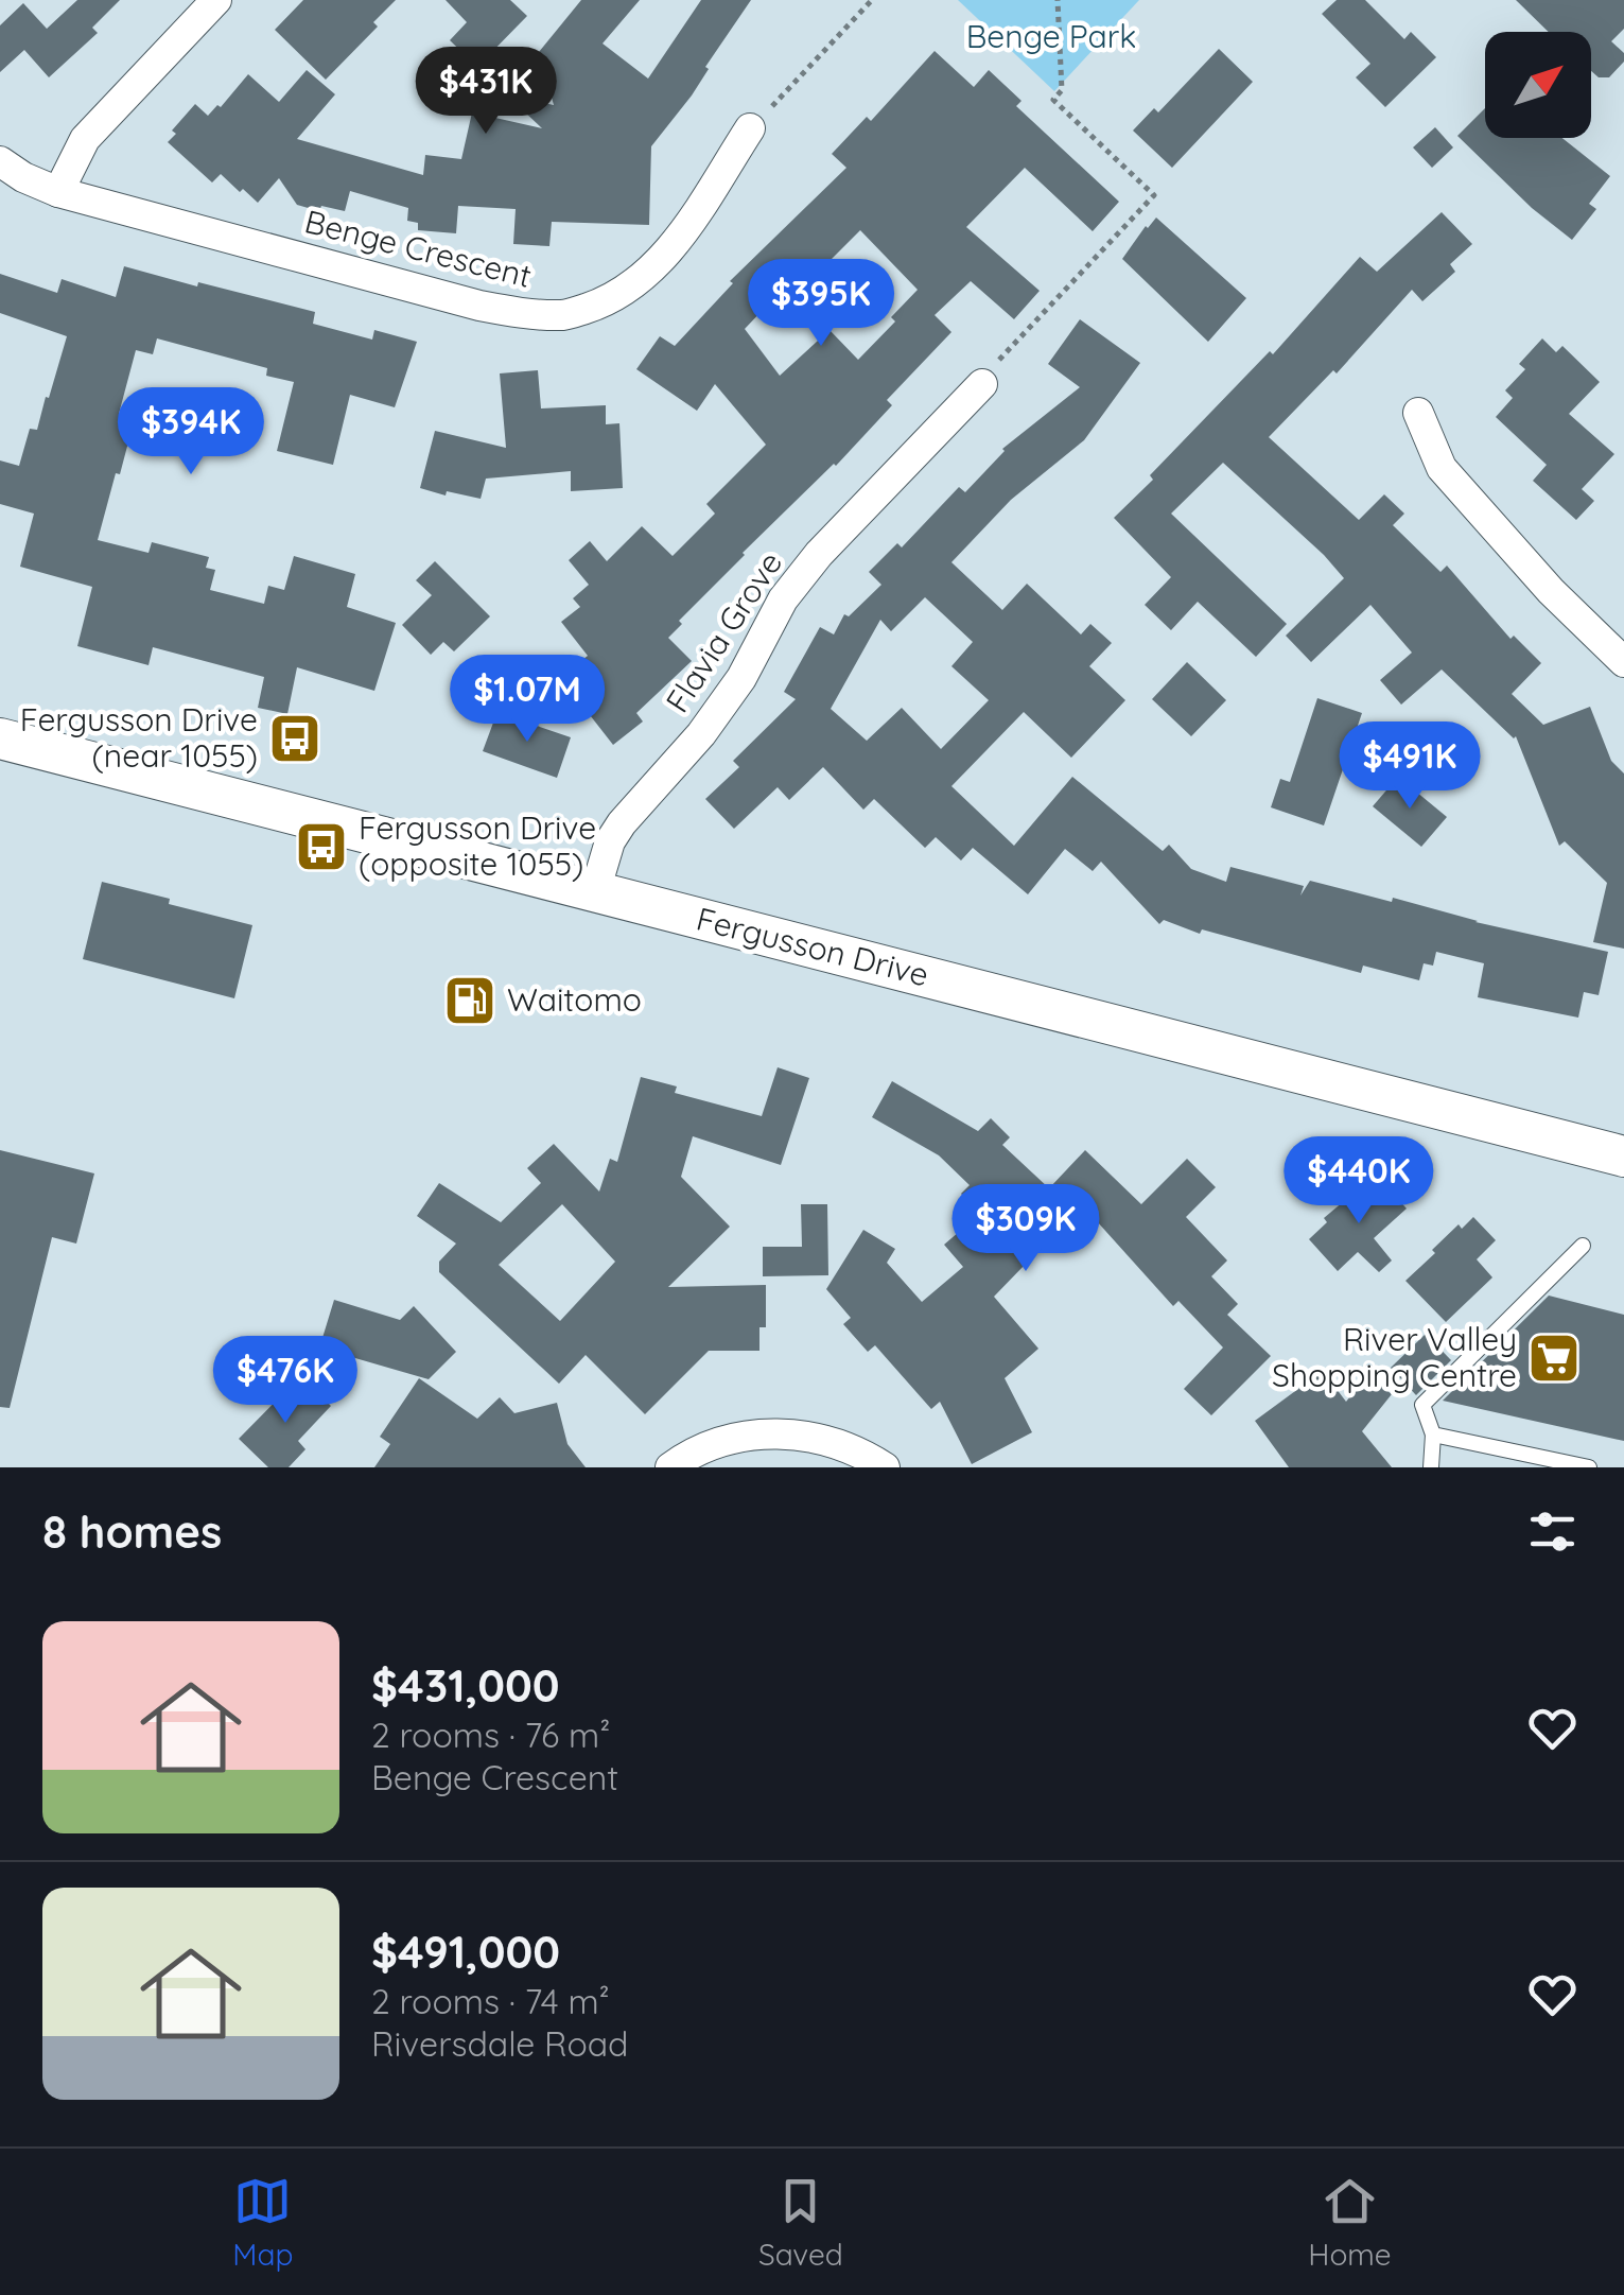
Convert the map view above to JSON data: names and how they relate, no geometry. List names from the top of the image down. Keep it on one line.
{"streets":{"main road":["Fergusson Drive"],"street":["Benge Crescent","Flavia Grove"]},"crossings":[["Flavia Grove","Fergusson Drive"]],"parks":["Benge Park"],"places":{"bus stop":["Fergusson Drive (near 1055)","Fergusson Drive (opposite 1055)"],"fuel station":["Waitomo"],"supermarket":["River Valley Shopping Centre"]},"north":"top right","page":{"price":["$431K","$395K","$394K","$1.07M","$491K","$440K","$309K","$476K"],"heading":"8 homes","list":[{"name":"$431,000","note":"2 rooms · 76 m² · Benge Crescent"},{"name":"$491,000","note":"2 rooms · 74 m² · Riversdale Road"}],"tabs":["Map","Saved","Home"]}}
